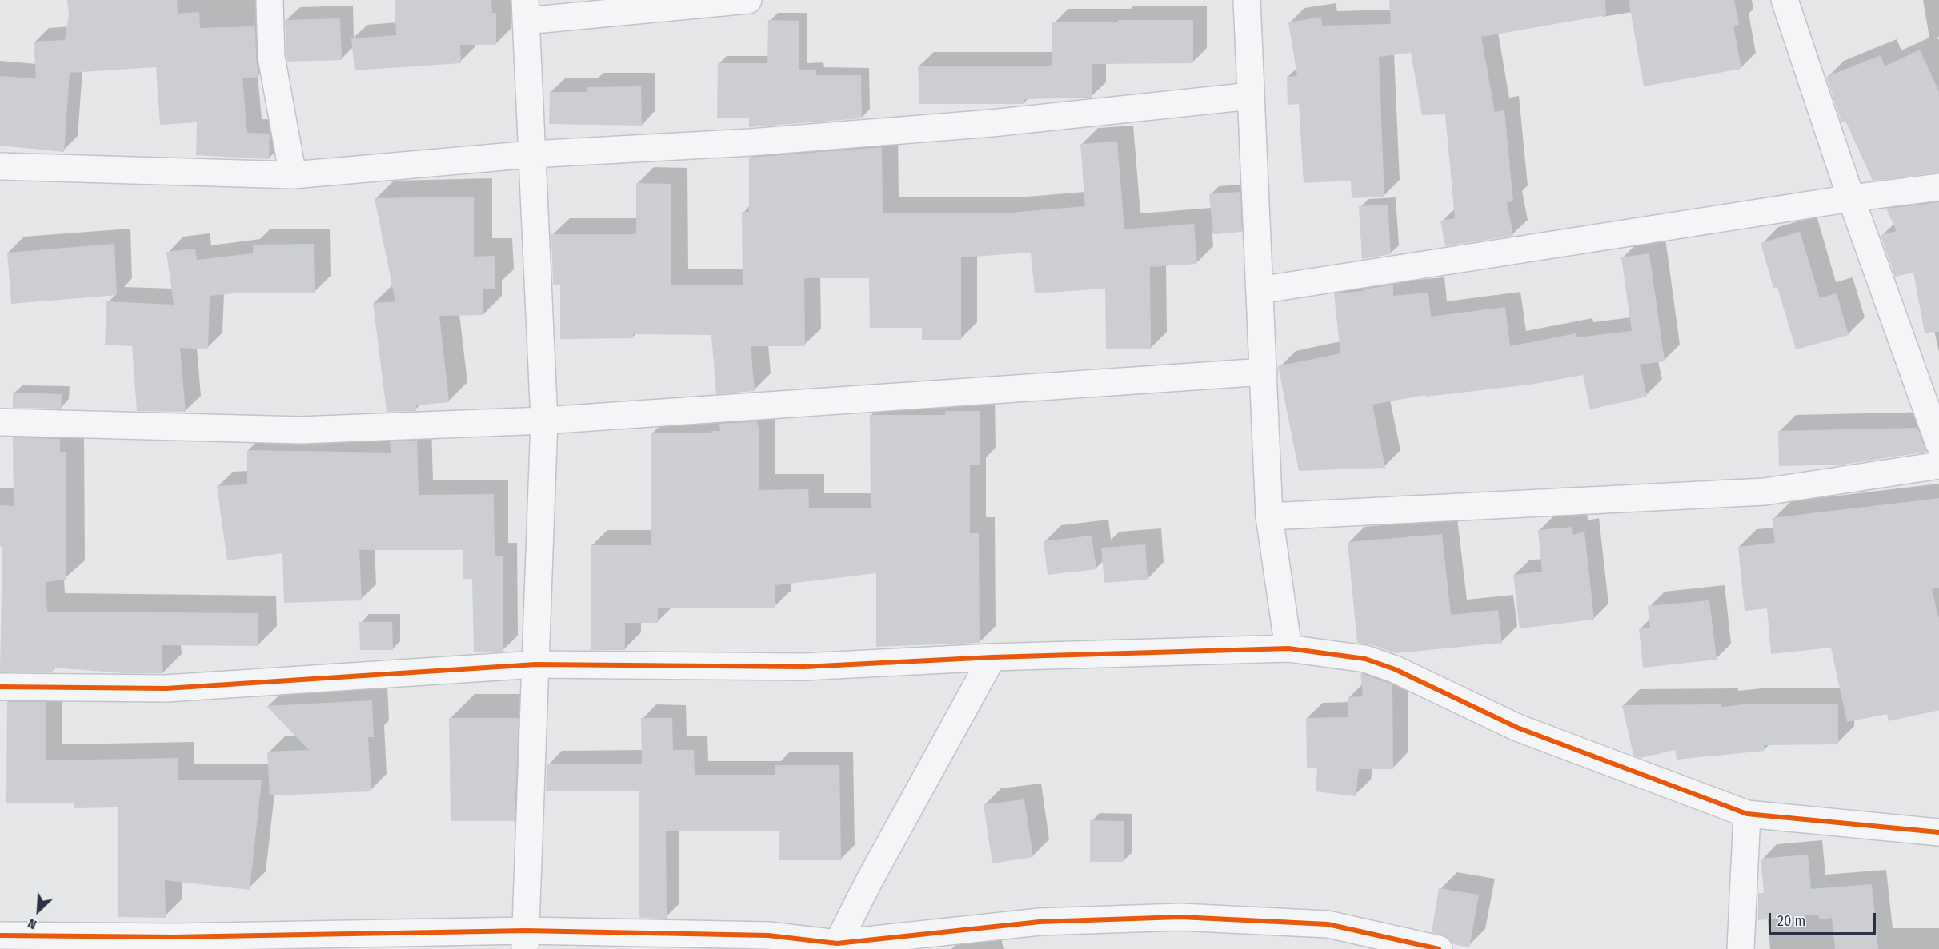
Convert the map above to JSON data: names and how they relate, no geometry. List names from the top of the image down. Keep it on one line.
{"scale_bar":"20 m","north":"bottom left"}
